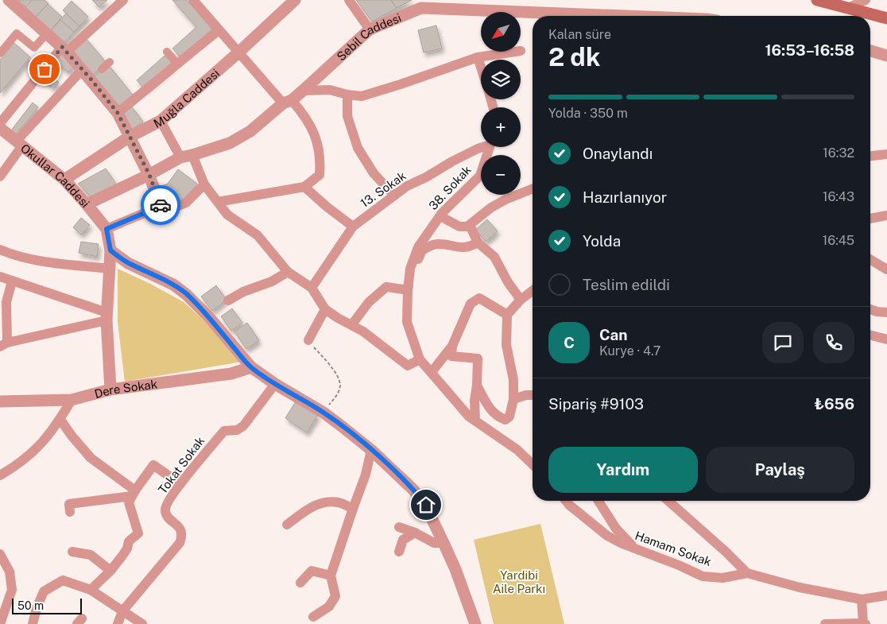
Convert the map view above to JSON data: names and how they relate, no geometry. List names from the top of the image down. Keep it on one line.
{"streets":{"street":["Sebil Caddesi","Muğla Caddesi","Okullar Caddesi","38. Sokak","13. Sokak","Dere Sokak","Tokat Sokak","Hamam Sokak"]},"crossings":[["Sebil Caddesi","Okullar Caddesi"],["Muğla Caddesi","Okullar Caddesi"]],"parks":["Yardibi Aile Parkı"],"scale_bar":"50 m","north":"bottom left","page":{"map_buttons":["+","−"],"heading":["2 dk","Kalan süre","16:53–16:58"],"panel":["Can","Kurye · 4.7","Sipariş #9103","₺656"],"bar":"Yolda · 350 m","list":[["Onaylandı","16:32"],["Hazırlanıyor","16:43"],["Yolda","16:45"],"Teslim edildi"],"round":"C","buttons":["Yardım","Paylaş"],"scale":"50 m"}}
